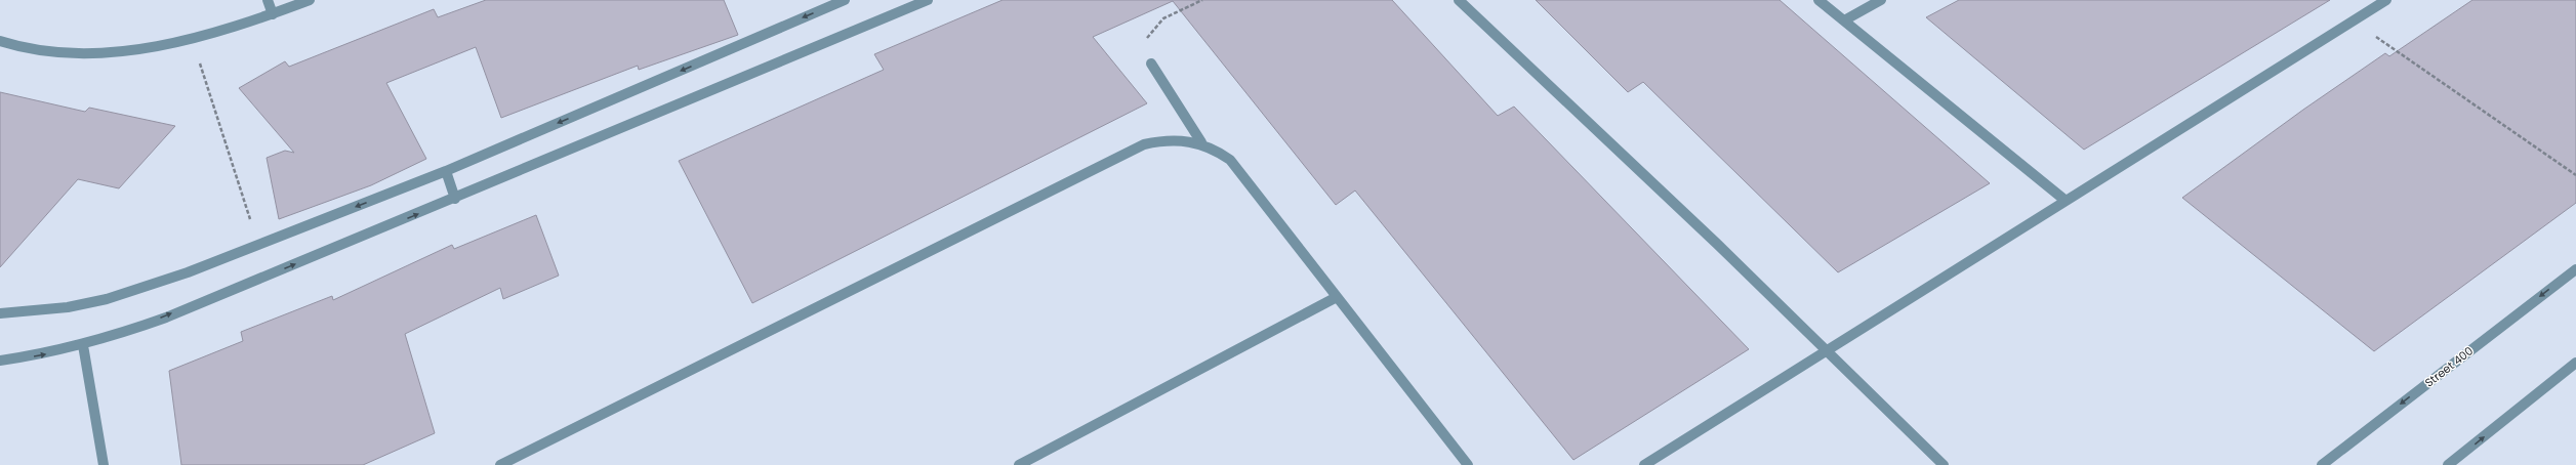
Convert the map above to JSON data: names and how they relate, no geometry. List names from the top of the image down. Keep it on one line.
{"streets":{"street":["Street 400"]}}
